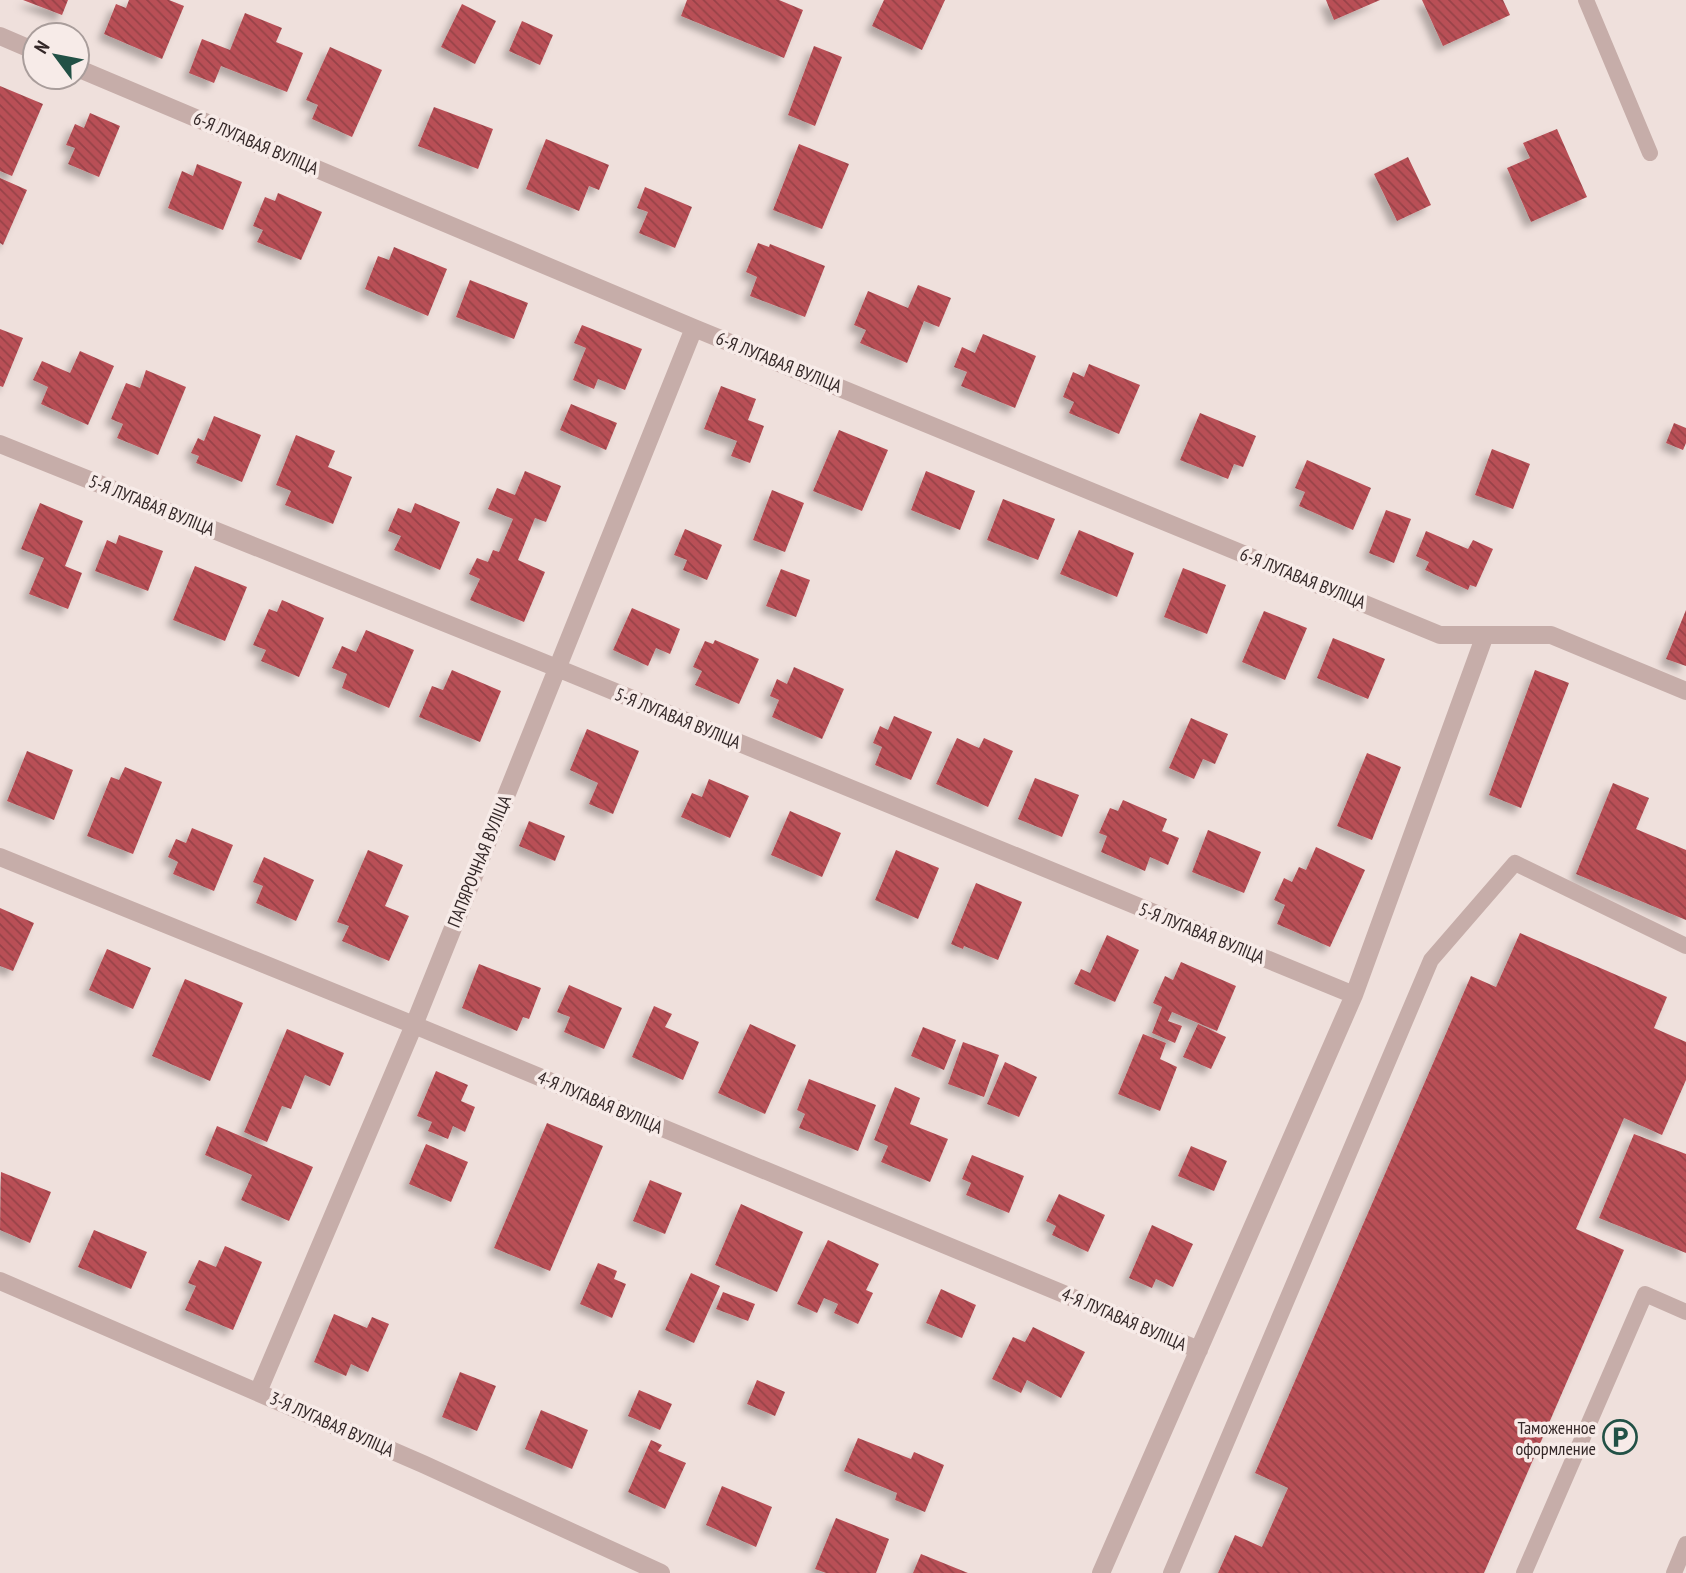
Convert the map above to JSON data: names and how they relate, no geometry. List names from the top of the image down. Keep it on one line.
{"streets":{"street":["6-Я ЛУГАВАЯ ВУЛІЦА","5-Я ЛУГАВАЯ ВУЛІЦА","ПАПЯРОЧНАЯ ВУЛІЦА","4-Я ЛУГАВАЯ ВУЛІЦА","3-Я ЛУГАВАЯ ВУЛІЦА"]},"crossings":[["6-Я ЛУГАВАЯ ВУЛІЦА","ПАПЯРОЧНАЯ ВУЛІЦА"],["5-Я ЛУГАВАЯ ВУЛІЦА","ПАПЯРОЧНАЯ ВУЛІЦА"],["ПАПЯРОЧНАЯ ВУЛІЦА","4-Я ЛУГАВАЯ ВУЛІЦА"],["ПАПЯРОЧНАЯ ВУЛІЦА","3-Я ЛУГАВАЯ ВУЛІЦА"]],"places":{"parking":["Таможенное оформление"]},"north":"top left"}
